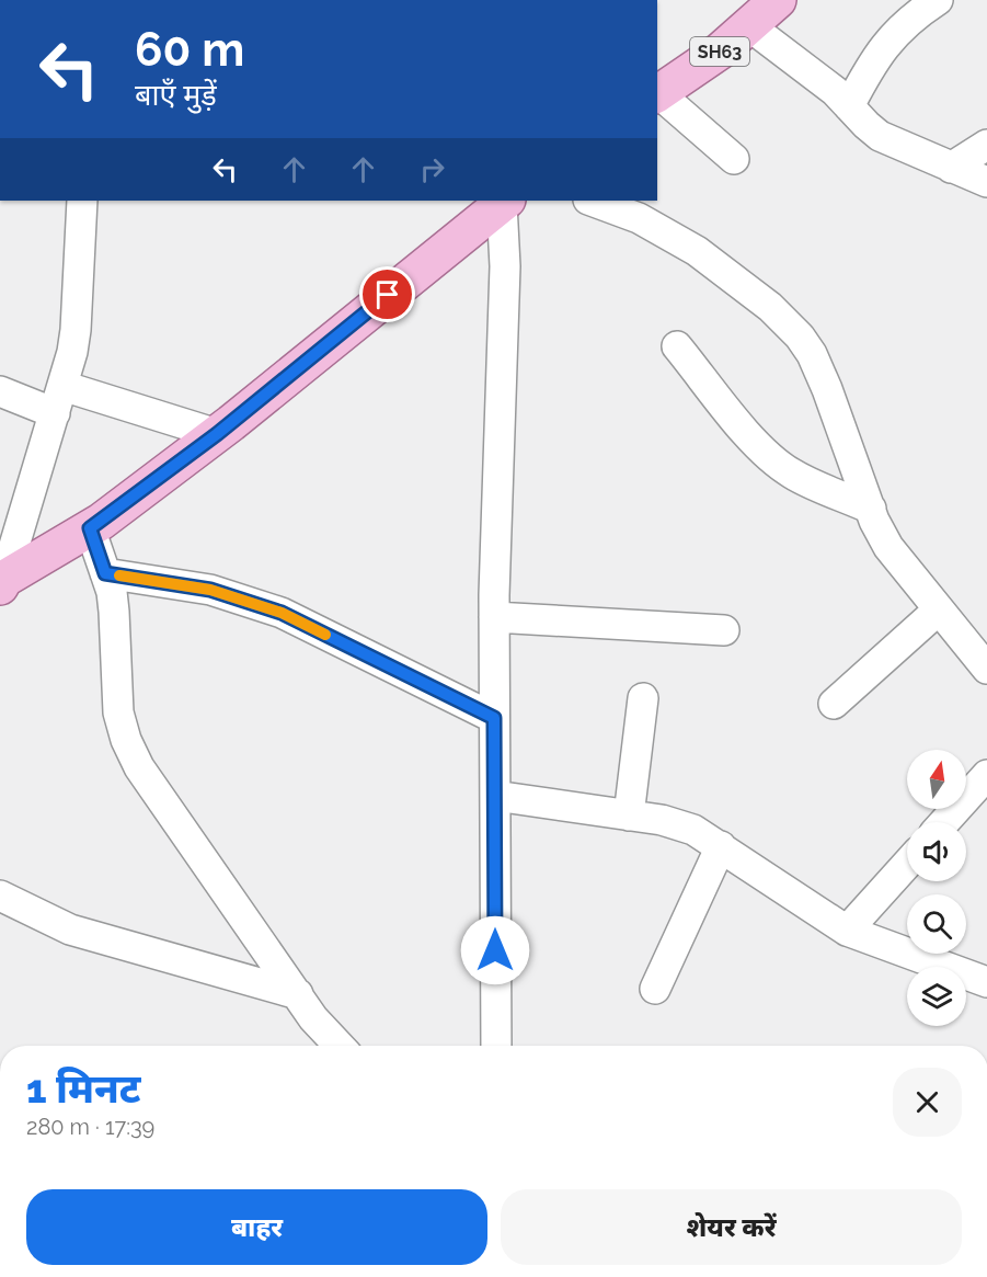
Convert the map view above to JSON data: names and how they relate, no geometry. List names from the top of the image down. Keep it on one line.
{"streets":{"main road":["SH63"]},"north":"top","page":{"turn":["60 m","बाएँ मुड़ें"],"heading":["1 मिनट","280 m · 17:39"],"buttons":["बाहर","शेयर करें"]}}
